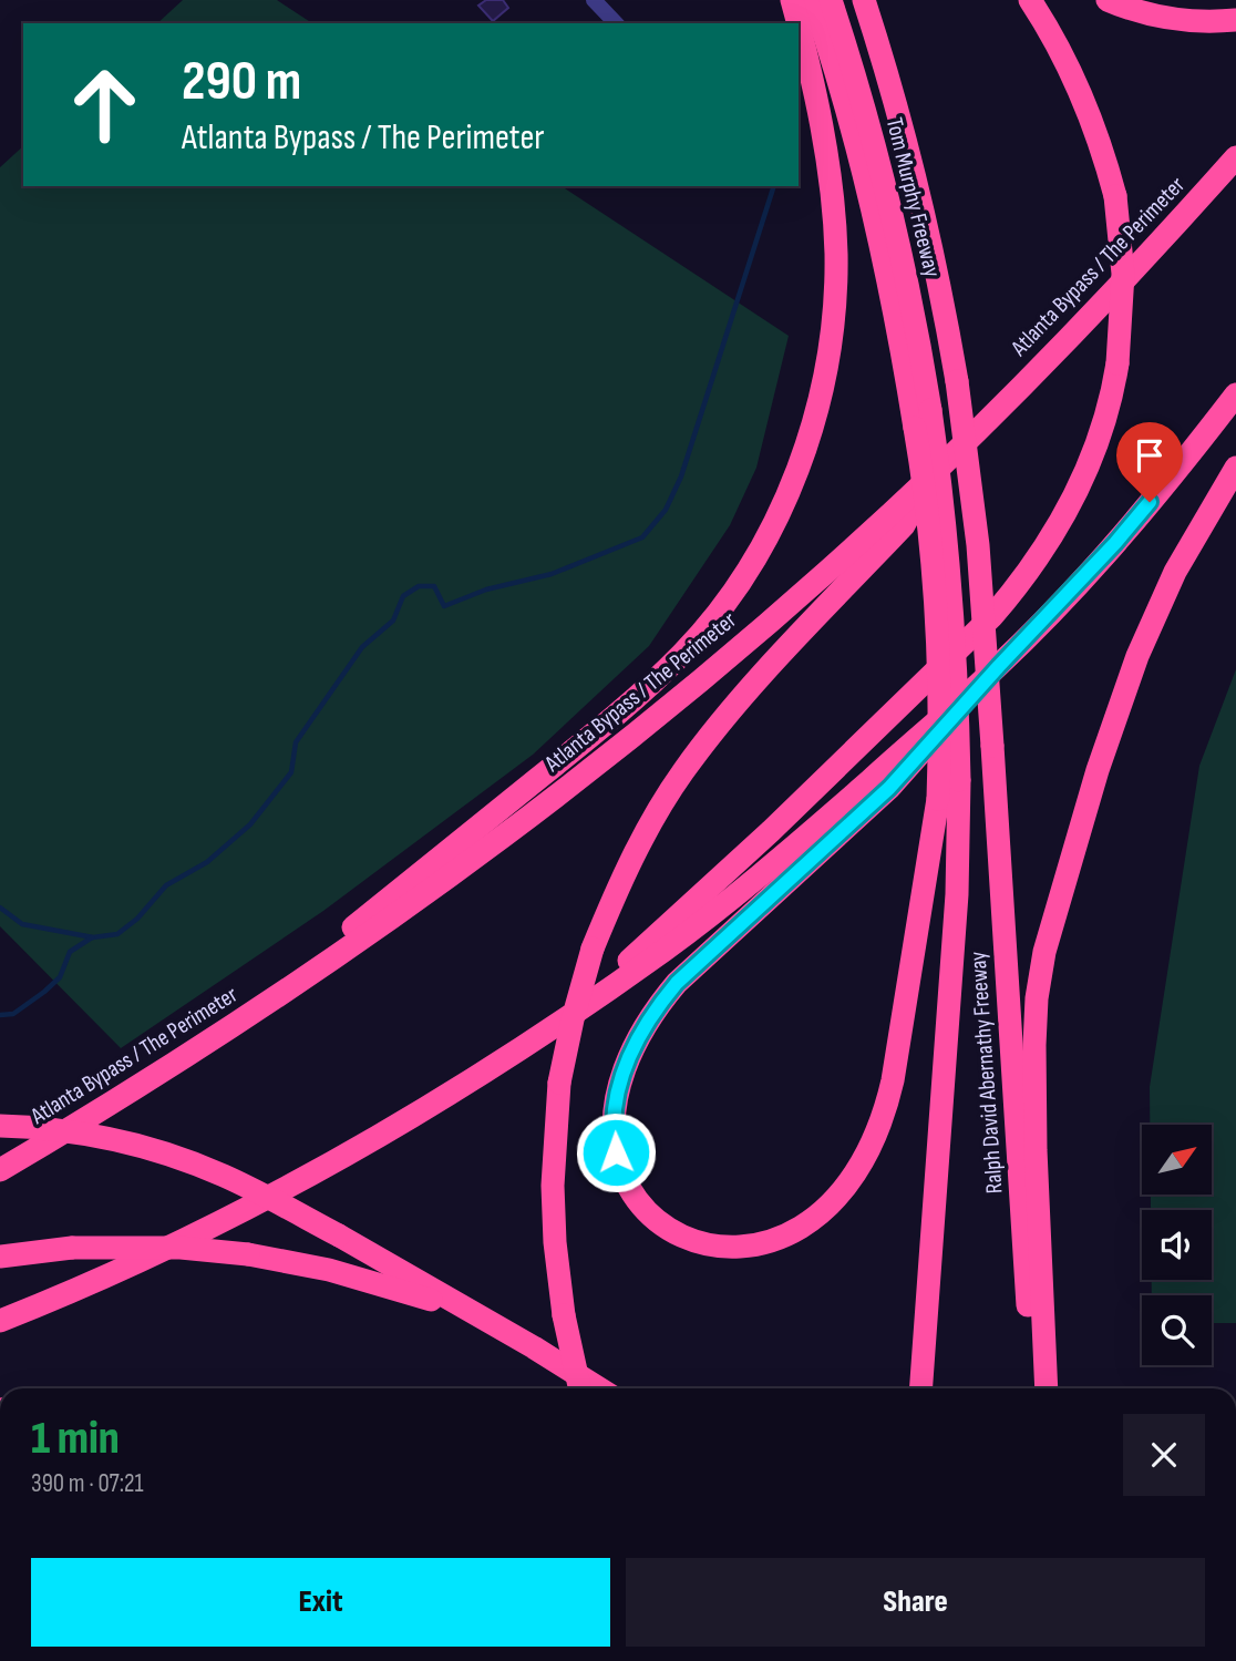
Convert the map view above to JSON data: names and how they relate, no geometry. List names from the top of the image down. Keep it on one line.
{"streets":{"highway":["Tom Murphy Freeway","Atlanta Bypass / The Perimeter","Ralph David Abernathy Freeway"]},"crossings":[["Tom Murphy Freeway","Ralph David Abernathy Freeway"]],"north":"top right","page":{"turn":["290 m","Atlanta Bypass / The Perimeter"],"heading":["1 min","390 m · 07:21"],"buttons":["Exit","Share"]}}
